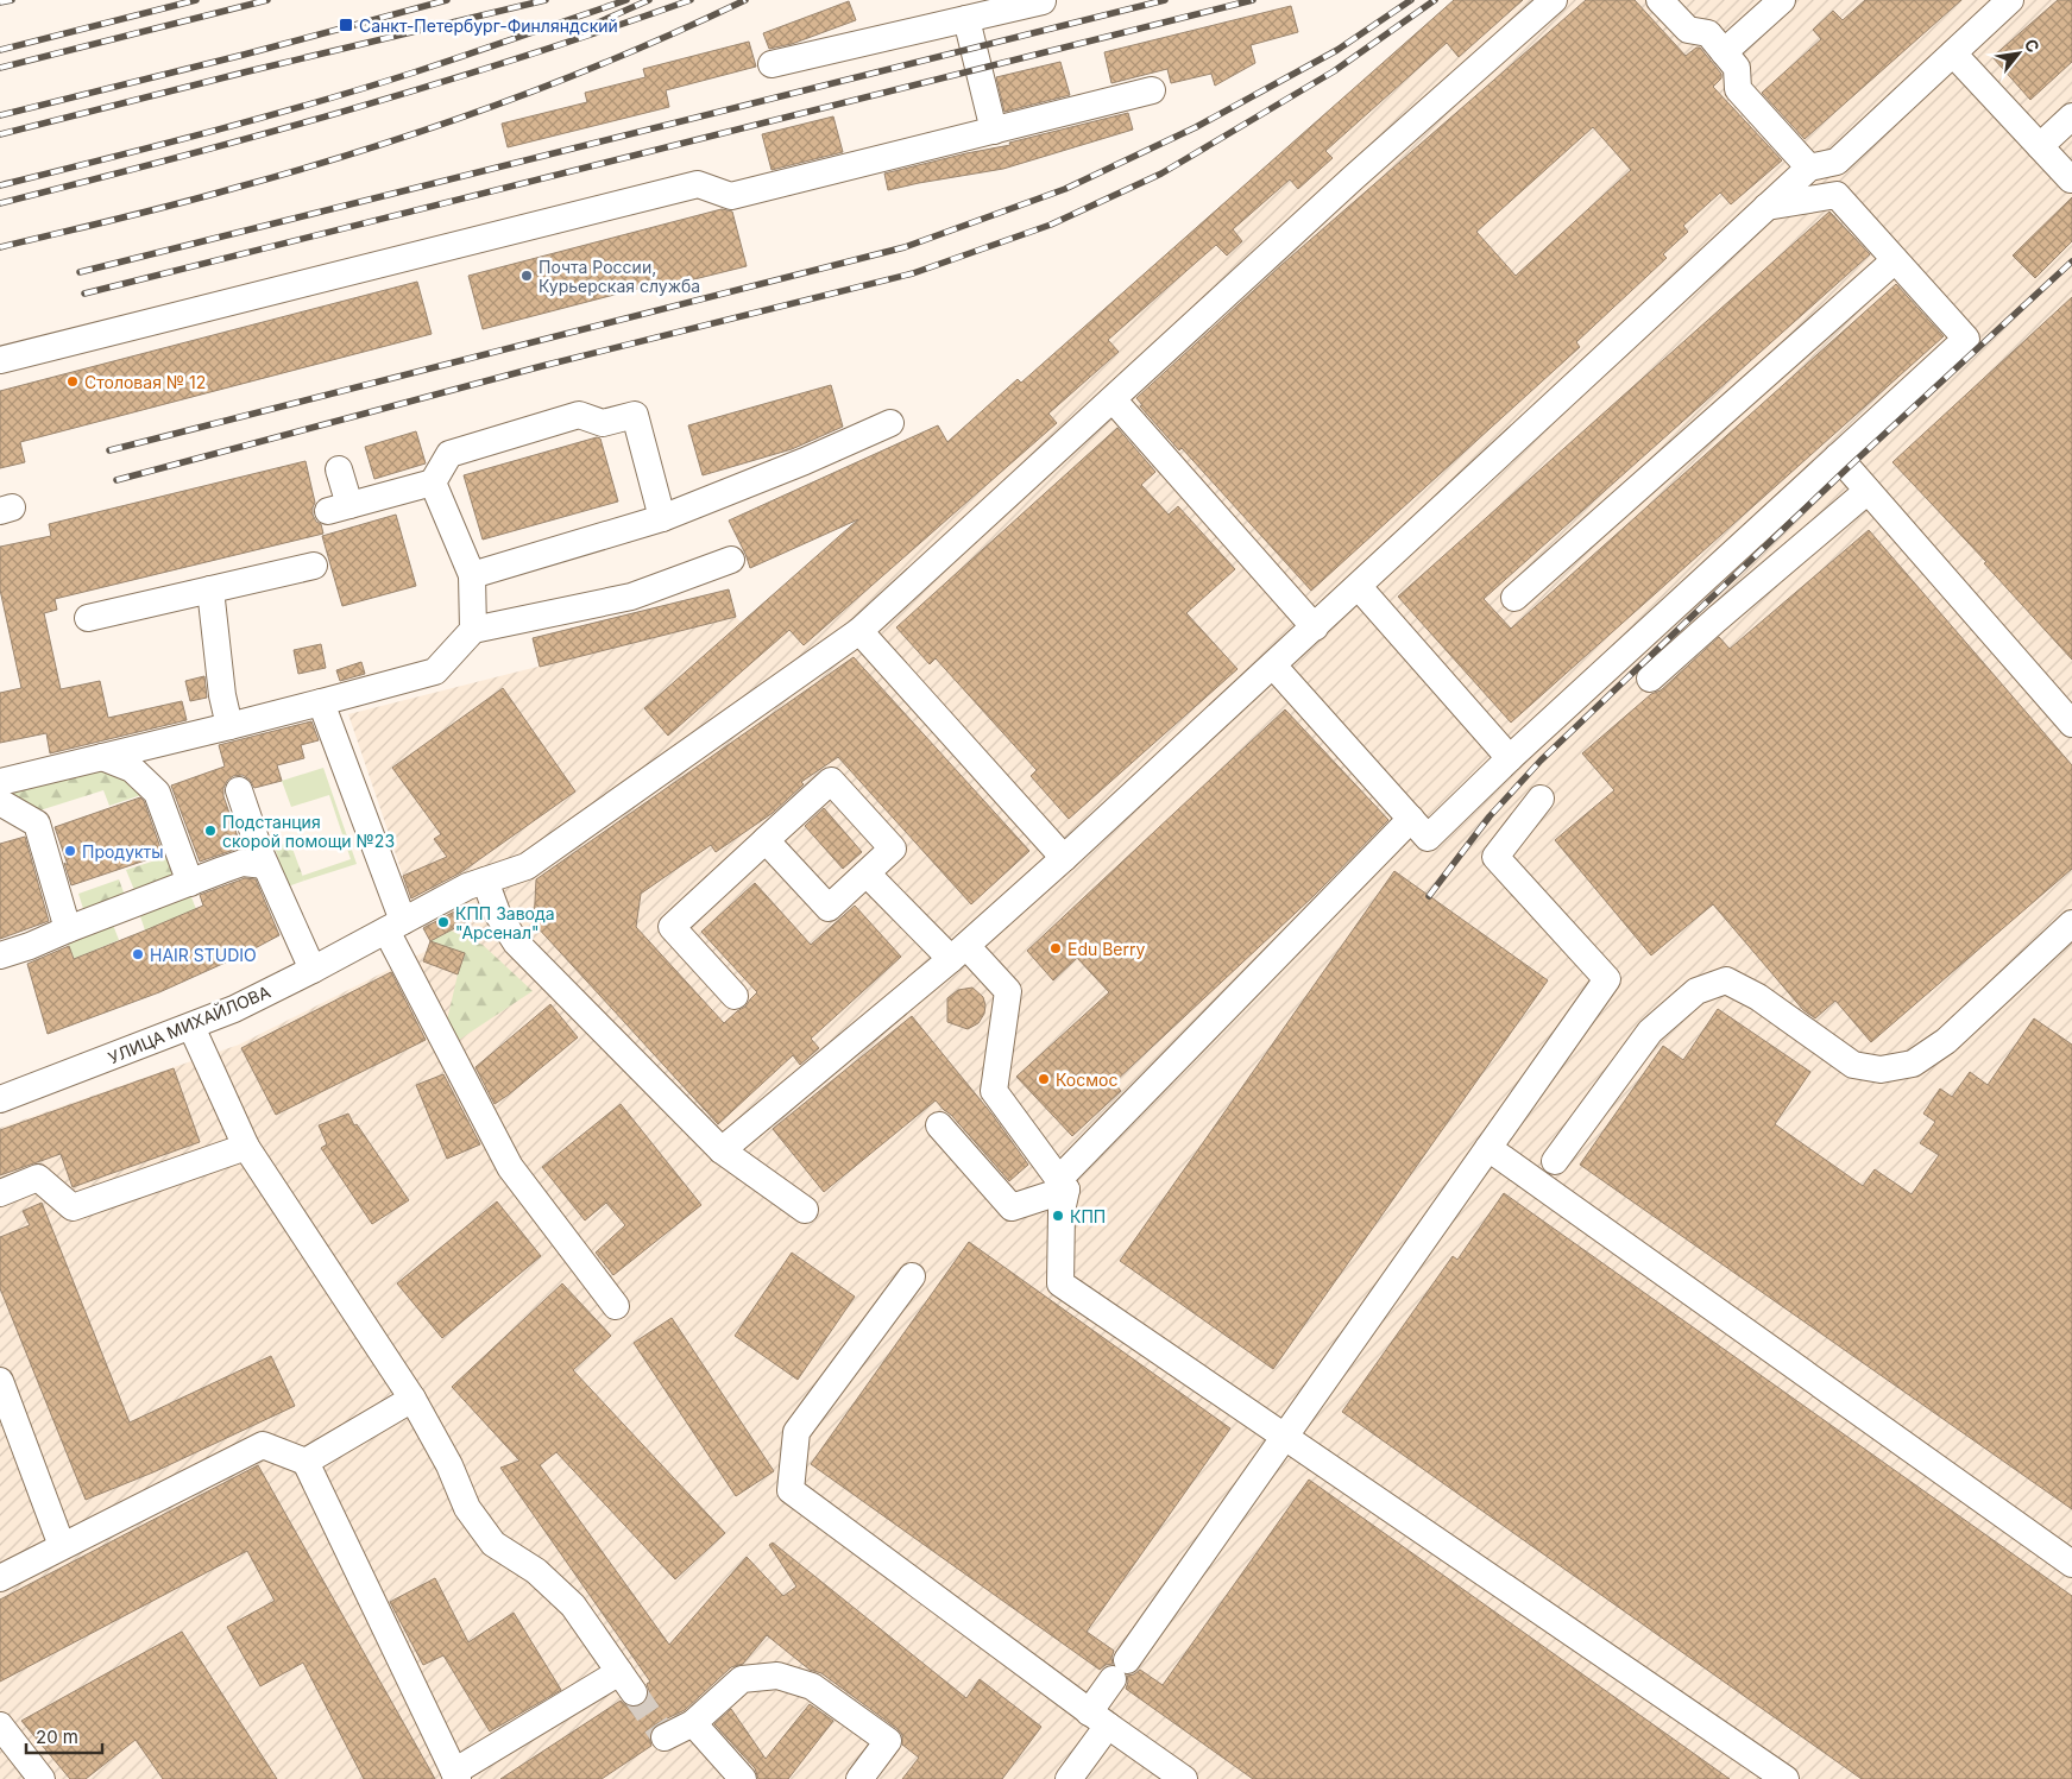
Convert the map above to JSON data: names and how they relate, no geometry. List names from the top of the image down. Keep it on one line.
{"streets":{"street":["УЛИЦА МИХАЙЛОВА"]},"places":{"transit":["Санкт-Петербург-Финляндский"],"other":["Почта России, Курьерская служба","Столовая № 12","Подстанция скорой помощи №23","Продукты","КПП Завода \"Арсенал\"","Edu Berry","HAIR STUDIO","Космос","КПП"]},"scale_bar":"20 m","north":"top right"}
